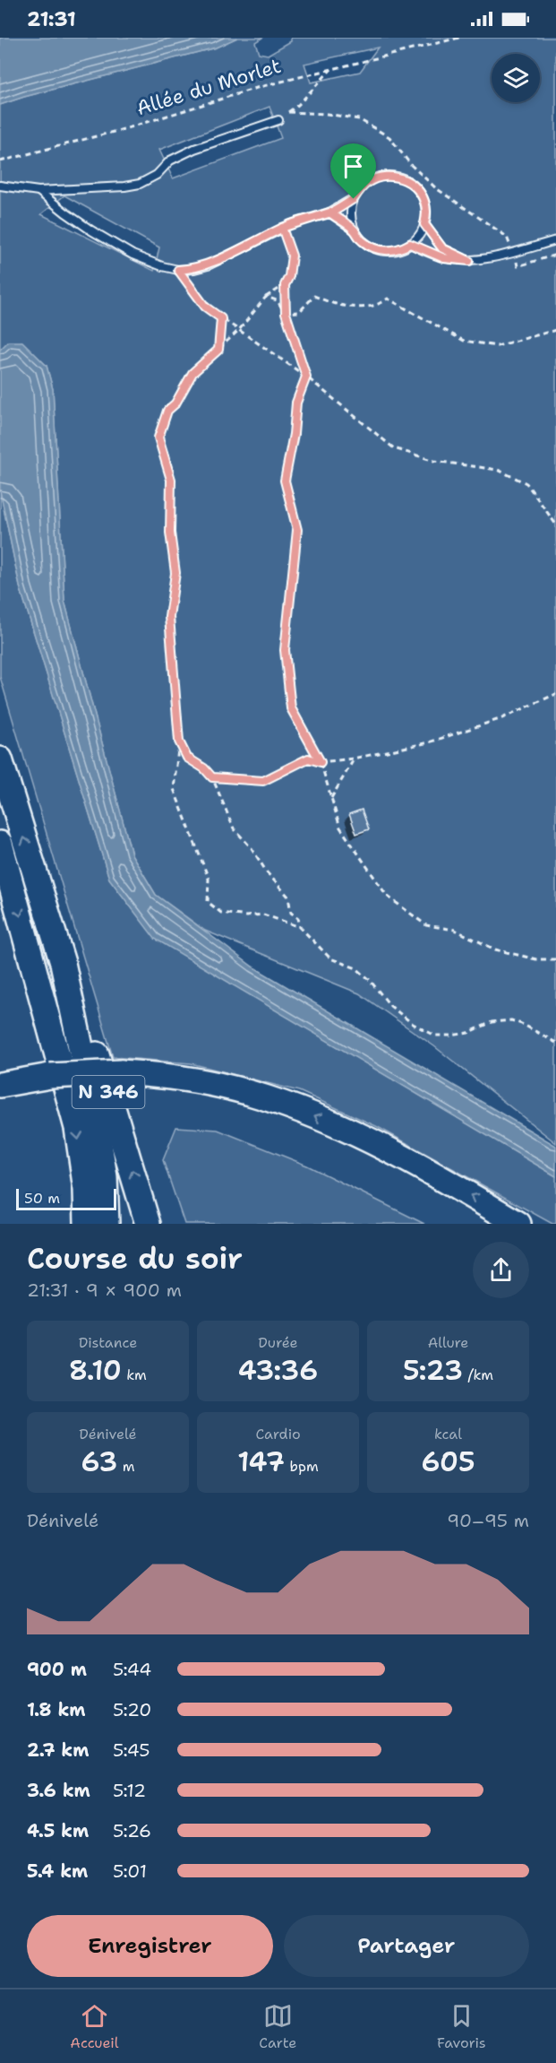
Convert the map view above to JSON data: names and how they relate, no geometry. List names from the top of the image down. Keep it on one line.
{"streets":{"highway":["N 346"],"path":["Allée du Morlet"]},"scale_bar":"50 m","page":{"status":"21:31","scale":"50 m","heading":["Course du soir","21:31 · 9 × 900 m"],"stats":[["Distance","8.10 km"],["Durée","43:36"],["Allure","5:23 /km"],["Dénivelé","63 m"],["Cardio","147 bpm"],["kcal","605"]],"chart":["Dénivelé","90–95 m"],"list":[{"name":"900 m","note":"5:44"},{"name":"1.8 km","note":"5:20"},{"name":"2.7 km","note":"5:45"},{"name":"3.6 km","note":"5:12"},{"name":"4.5 km","note":"5:26"},{"name":"5.4 km","note":"5:01"}],"buttons":["Enregistrer","Partager"],"tabs":["Accueil","Carte","Favoris"]}}
